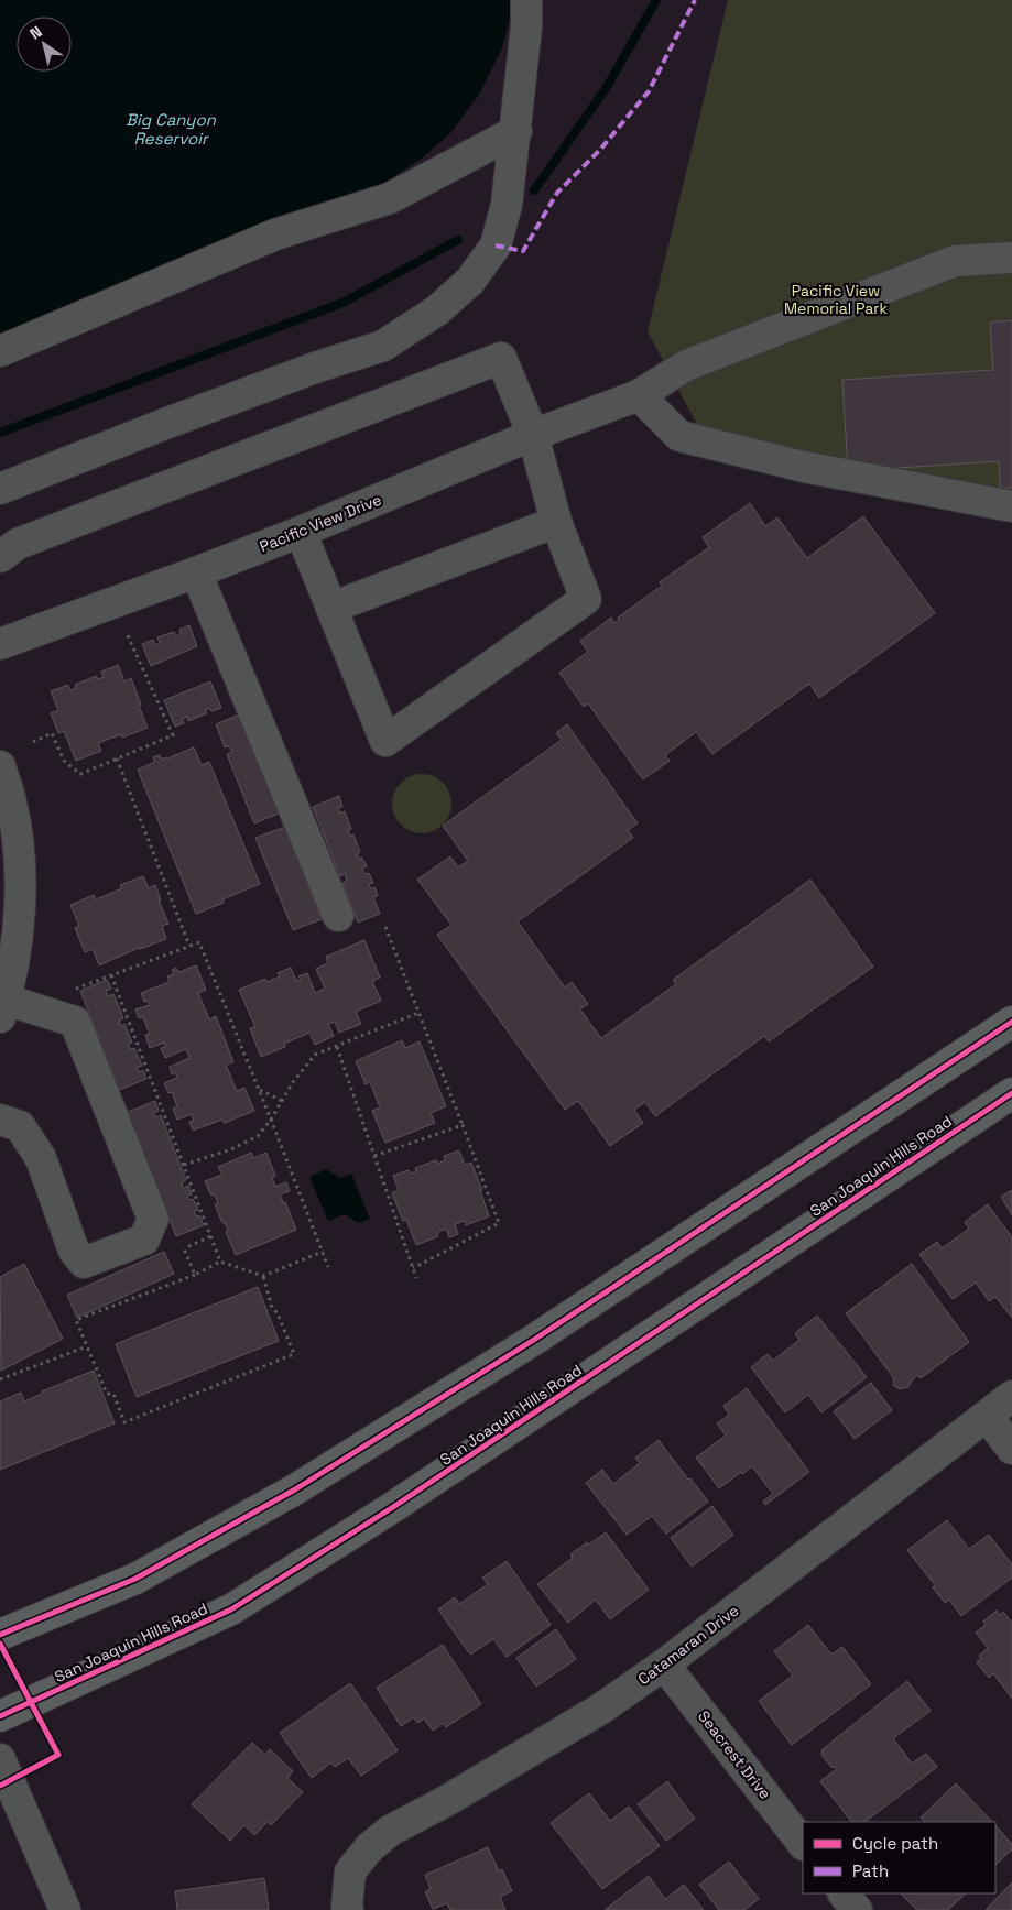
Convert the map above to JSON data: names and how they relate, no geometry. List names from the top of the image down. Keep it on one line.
{"streets":{"main road":["San Joaquin Hills Road"],"street":["Pacific View Drive","Catamaran Drive","Seacrest Drive"]},"crossings":[["Catamaran Drive","Seacrest Drive"]],"water":["Big Canyon Reservoir"],"parks":["Pacific View Memorial Park"],"legend":["Cycle path","Path"],"north":"top left"}
